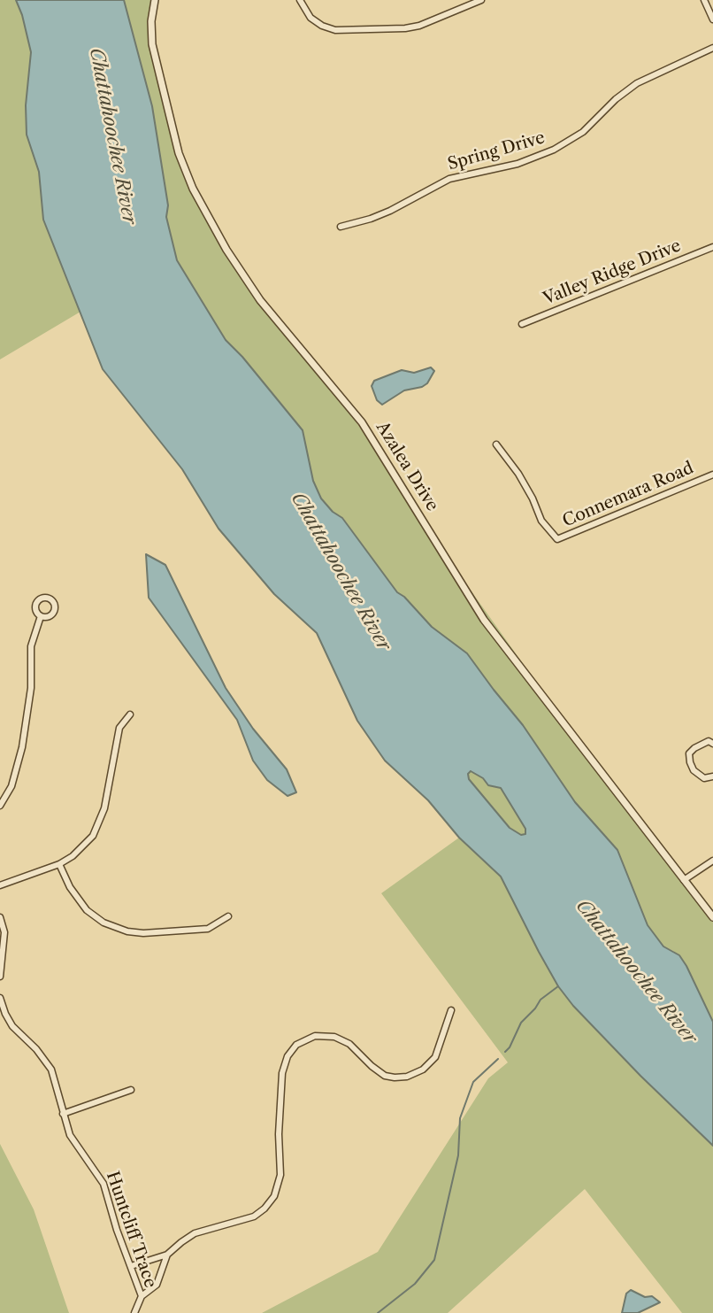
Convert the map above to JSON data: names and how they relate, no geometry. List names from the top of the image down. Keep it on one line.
{"streets":{"street":["Spring Drive","Valley Ridge Drive","Azalea Drive","Connemara Road","Huntcliff Trace"]},"water":["Chattahoochee River"]}
